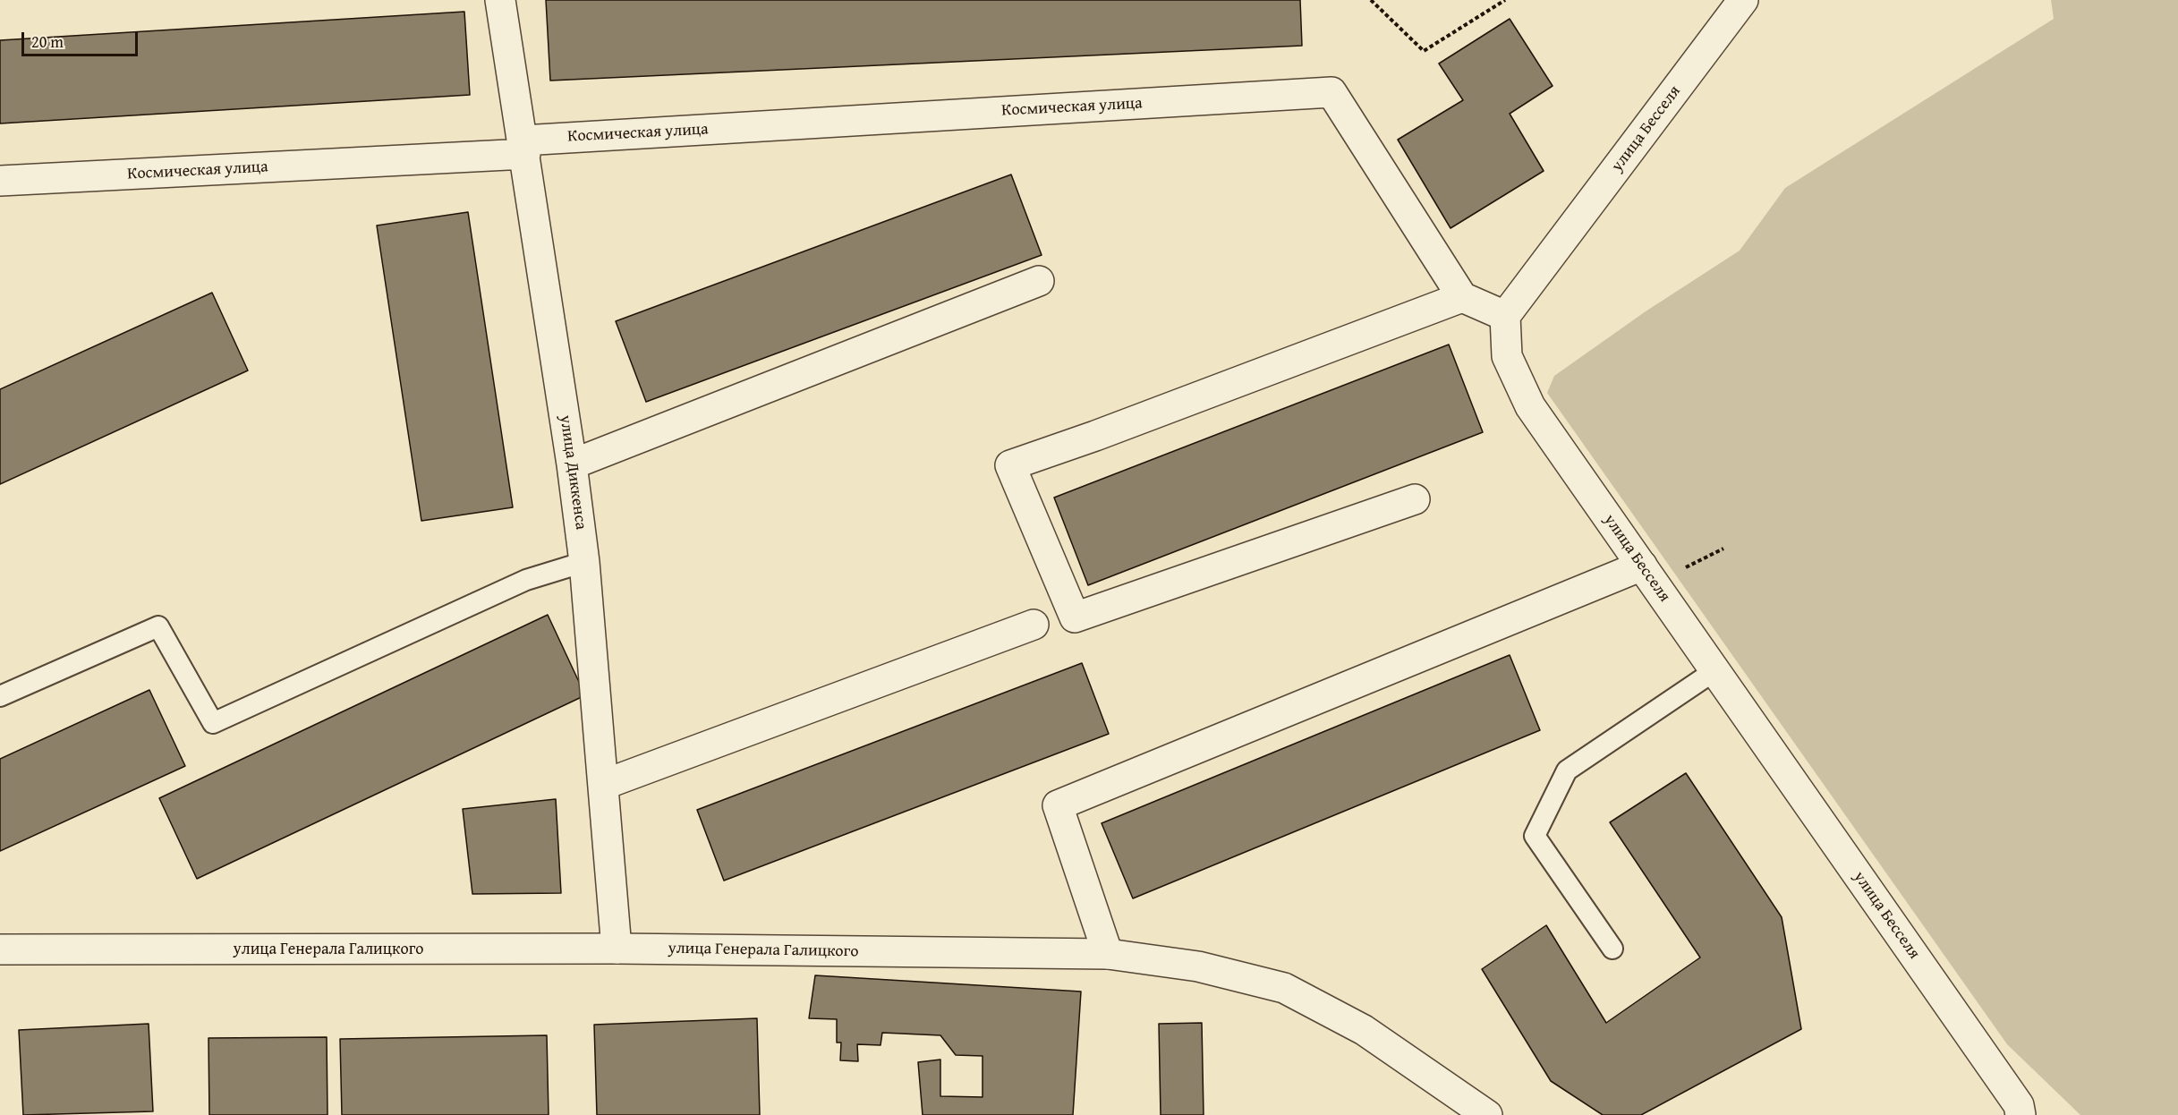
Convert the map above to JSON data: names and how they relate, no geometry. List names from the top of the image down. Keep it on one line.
{"streets":{"street":["Космическая улица","улица Бесселя","улица Диккенса","улица Генерала Галицкого"]},"crossings":[["Космическая улица","улица Диккенса"],["улица Диккенса","улица Генерала Галицкого"]],"scale_bar":"20 m"}
